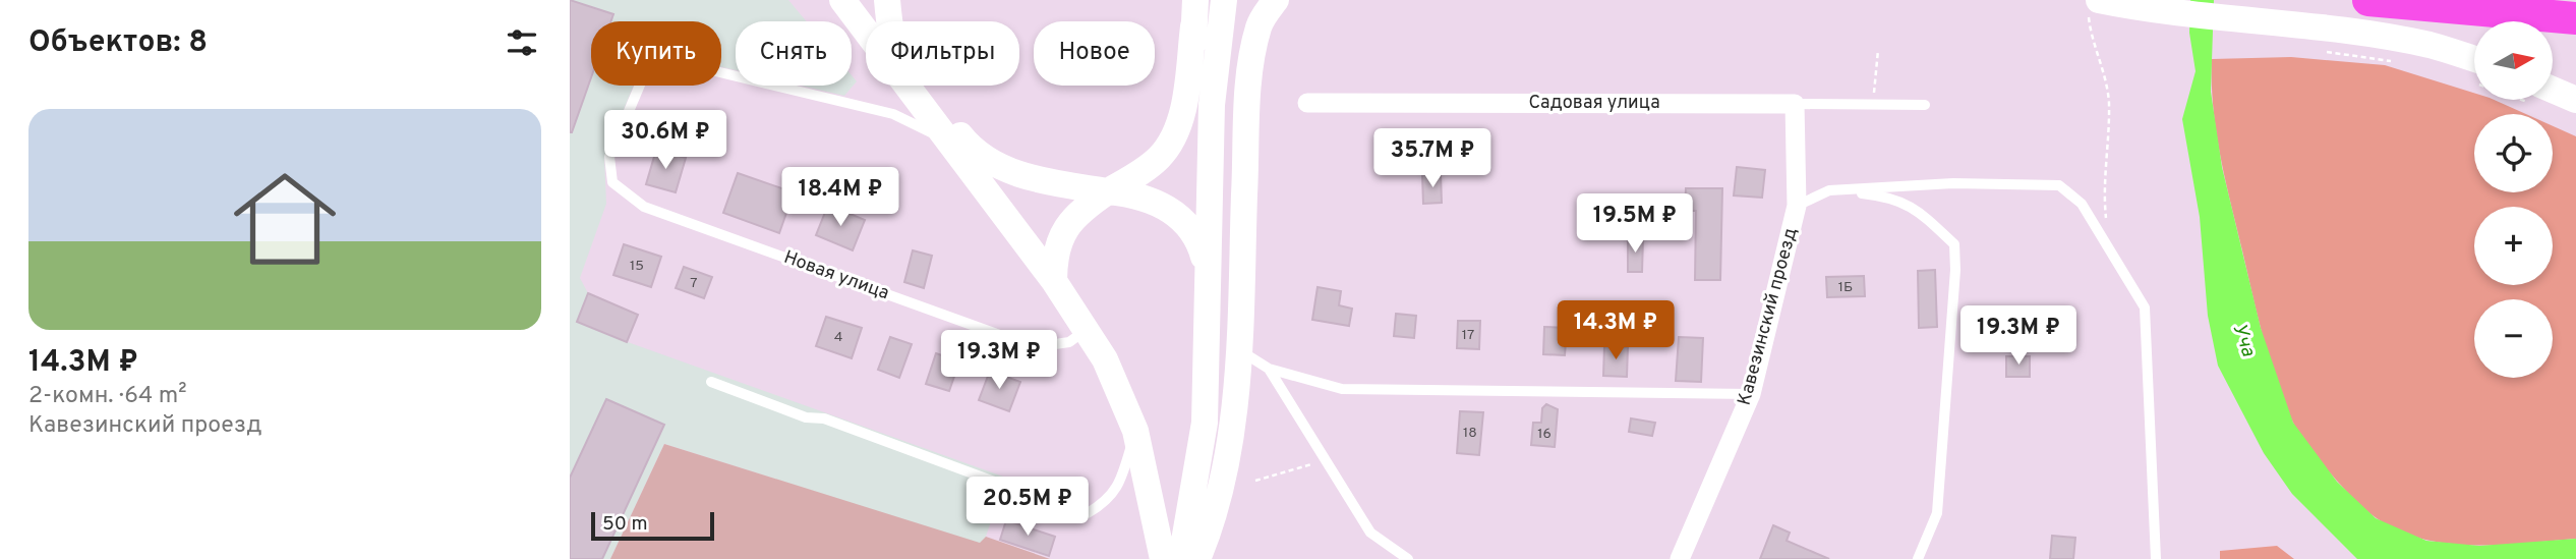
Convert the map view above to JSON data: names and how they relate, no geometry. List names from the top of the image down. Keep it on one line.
{"streets":{"street":["Садовая улица","Кавезинский проезд"],"lane":["Новая улица"]},"crossings":[["Садовая улица","Кавезинский проезд"]],"water":["Уча"],"house_numbers":["15","7","1Б","17","4","18","16"],"scale_bar":"50 m","north":"right","page":{"heading":"Объектов: 8","map_buttons":["+","−"],"chip":["Купить","Снять","Фильтры","Новое"],"list":[{"name":"14.3M ₽","note":"2-комн. · 64 m² · Кавезинский проезд"}],"price":["30.6M ₽","35.7M ₽","18.4M ₽","19.5M ₽","14.3M ₽","19.3M ₽","19.3M ₽","20.5M ₽"],"scale":"50 m"}}
